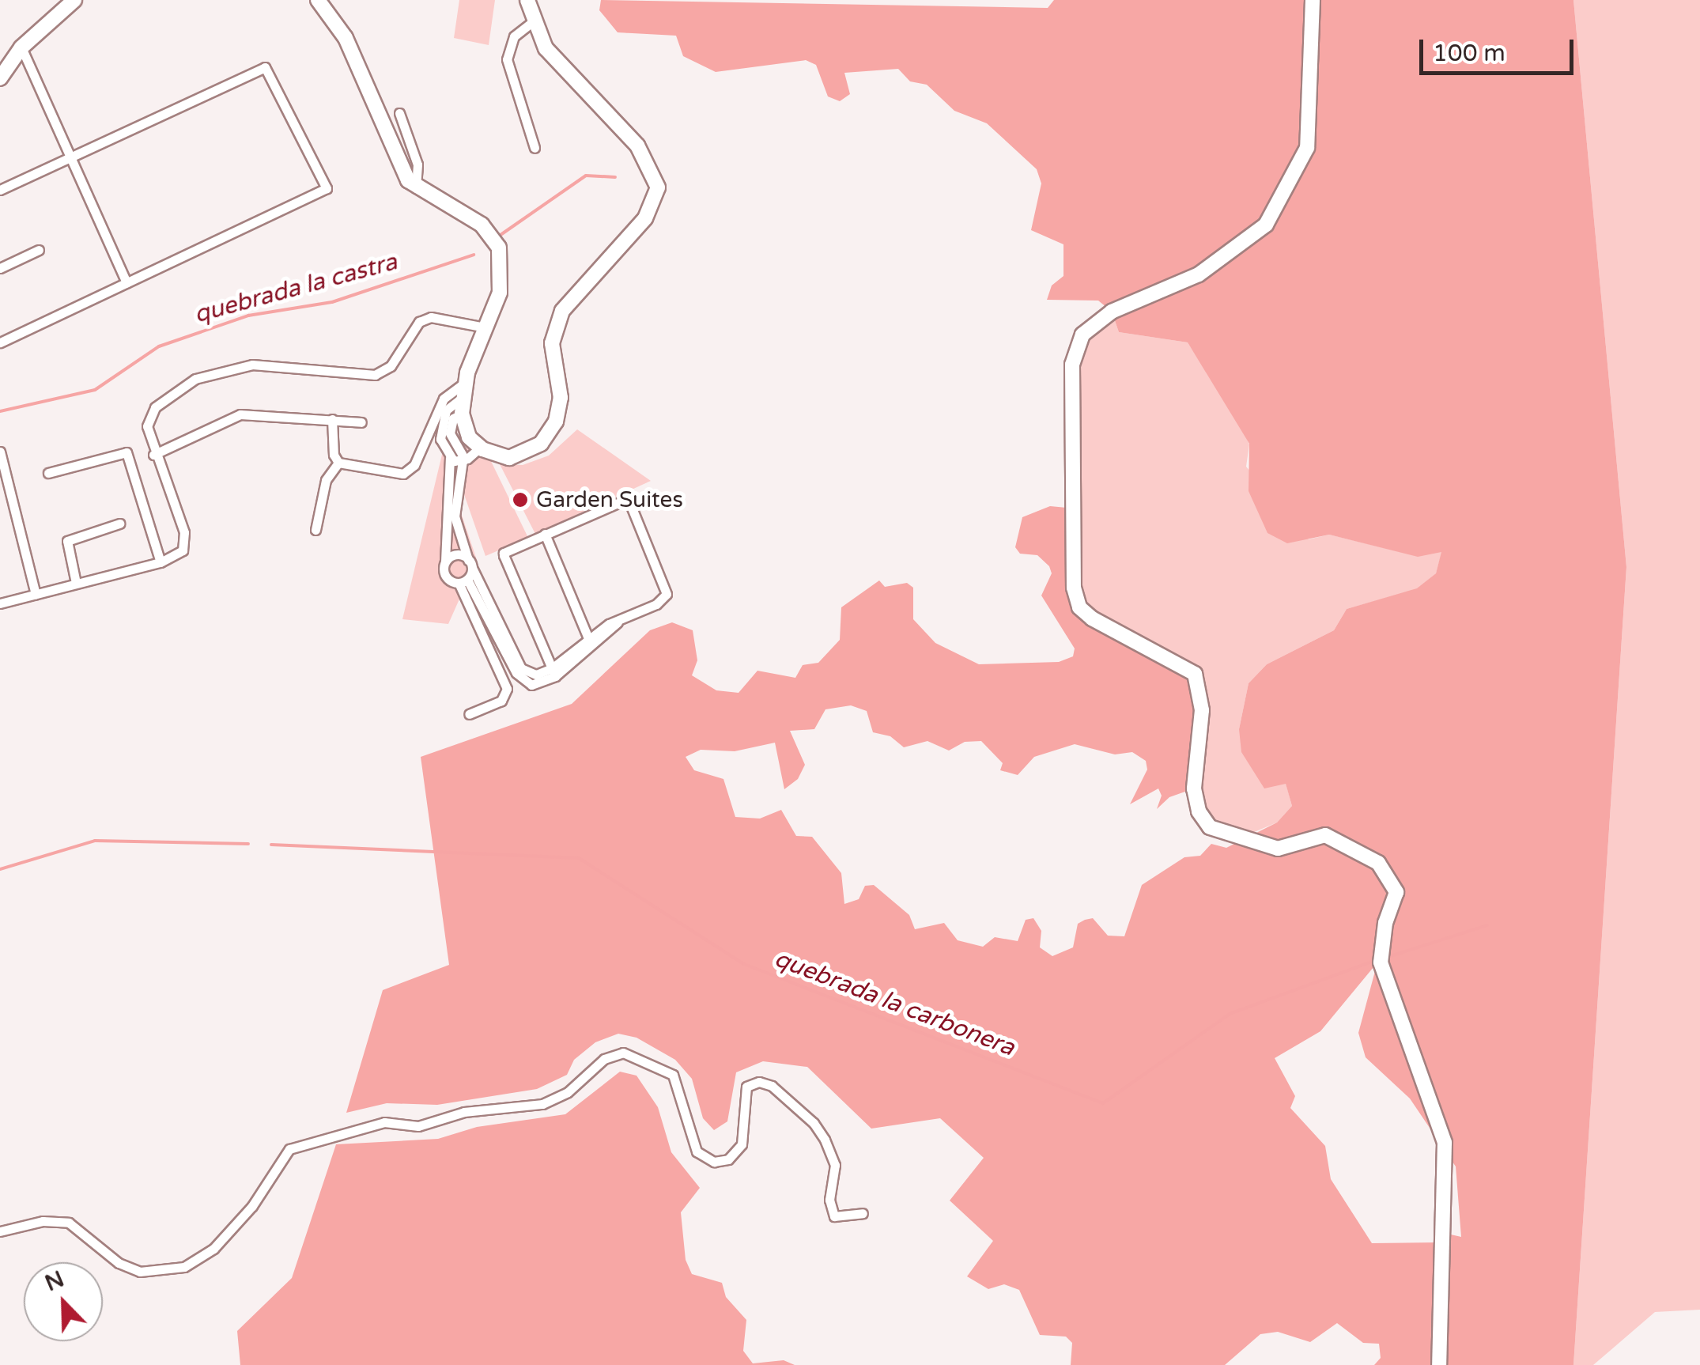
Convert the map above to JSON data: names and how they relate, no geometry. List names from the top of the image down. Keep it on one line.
{"water":["quebrada la castra","quebrada la carbonera"],"places":["Garden Suites"],"scale_bar":"100 m","north":"top left"}
